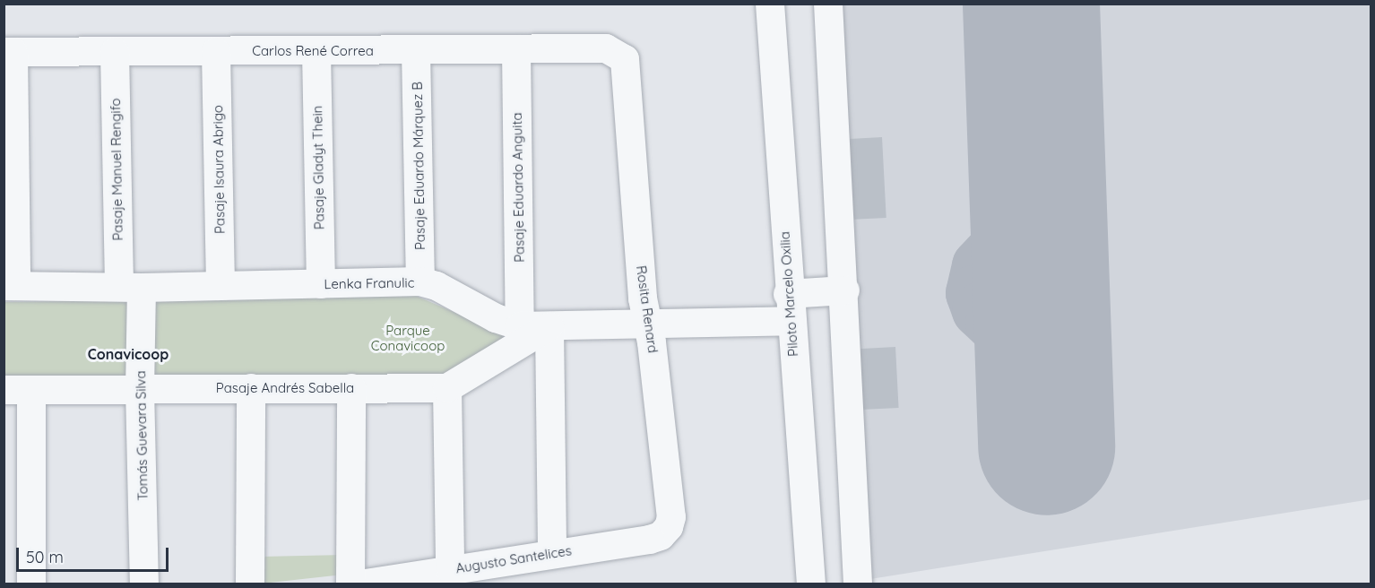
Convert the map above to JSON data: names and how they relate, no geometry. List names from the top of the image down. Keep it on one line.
{"streets":{"street":["Carlos René Correa","Pasaje Eduardo Márquez B","Pasaje Gladyt Thein","Pasaje Manuel Rengifo","Pasaje Isaura Abrigo","Pasaje Eduardo Anguita","Lenka Franulic","Piloto Marcelo Oxilia","Rosita Renard","Pasaje Andrés Sabella","Tomás Guevara Silva","Augusto Santelices"]},"crossings":[["Carlos René Correa","Pasaje Eduardo Márquez B"],["Carlos René Correa","Pasaje Gladyt Thein"],["Carlos René Correa","Pasaje Manuel Rengifo"],["Carlos René Correa","Pasaje Isaura Abrigo"],["Carlos René Correa","Pasaje Eduardo Anguita"],["Carlos René Correa","Rosita Renard"],["Pasaje Eduardo Márquez B","Lenka Franulic"],["Pasaje Gladyt Thein","Lenka Franulic"],["Pasaje Manuel Rengifo","Lenka Franulic"],["Pasaje Manuel Rengifo","Tomás Guevara Silva"],["Pasaje Isaura Abrigo","Lenka Franulic"],["Pasaje Eduardo Anguita","Lenka Franulic"],["Lenka Franulic","Piloto Marcelo Oxilia"],["Lenka Franulic","Rosita Renard"],["Lenka Franulic","Tomás Guevara Silva"],["Rosita Renard","Augusto Santelices"],["Pasaje Andrés Sabella","Tomás Guevara Silva"]],"districts":["Conavicoop"],"parks":["Parque Conavicoop"],"scale_bar":"50 m"}
